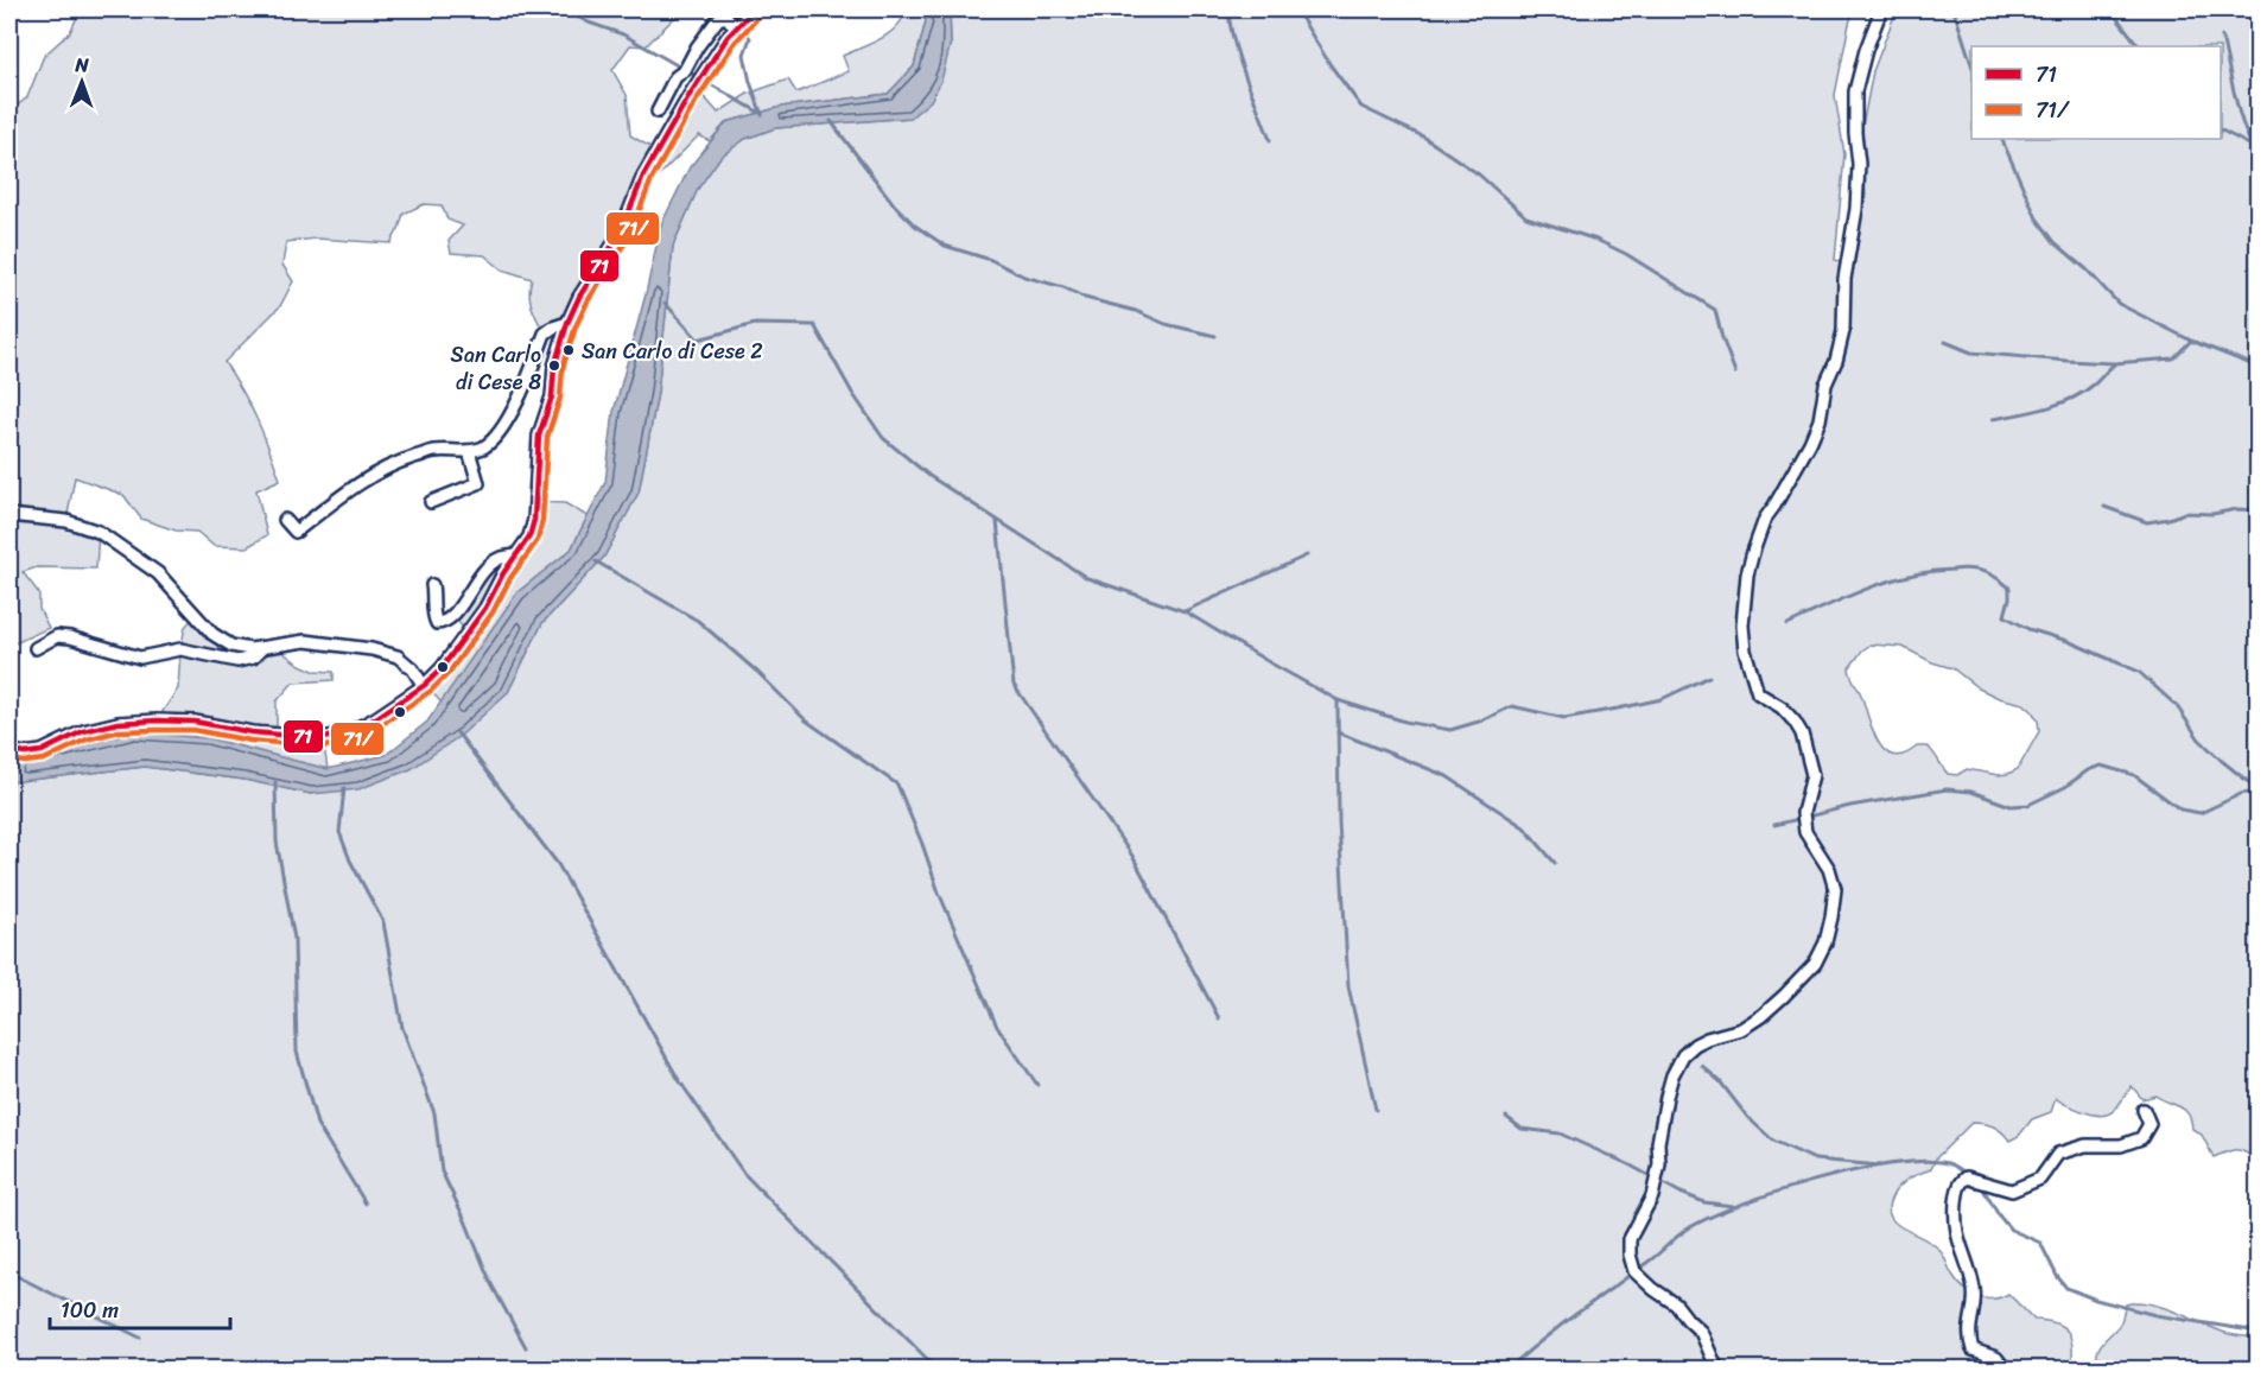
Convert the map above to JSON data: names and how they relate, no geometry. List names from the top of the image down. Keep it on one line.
{"places":["San Carlo di Cese 2","San Carlo di Cese 8"],"lines":["transit line 71","transit line 71/"],"legend":["71","71/"],"scale_bar":"100 m","north":"top"}
